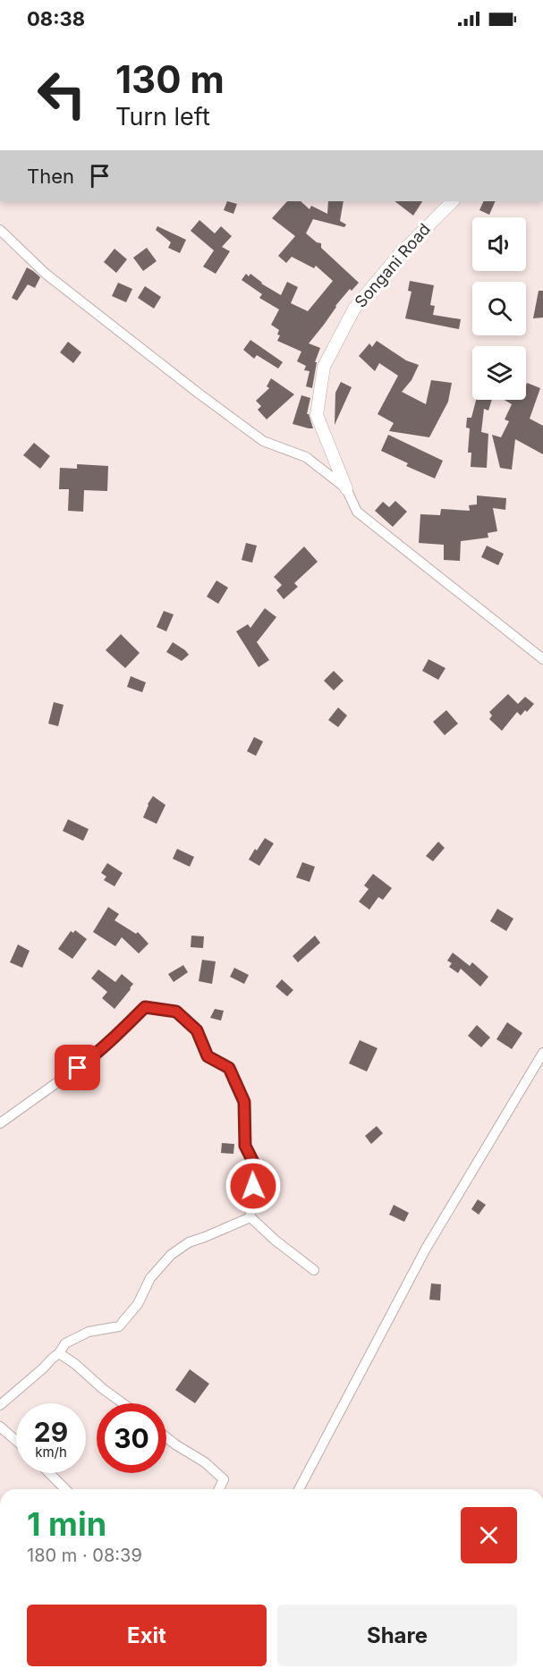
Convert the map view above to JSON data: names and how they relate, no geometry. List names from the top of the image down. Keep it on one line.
{"streets":{"street":["Songani Road"]},"page":{"status":"08:38","turn":["130 m","Turn left"],"then":"Then","speed":"29 km/h","limit":"30","heading":["1 min","180 m · 08:39"],"buttons":["Exit","Share"]}}
